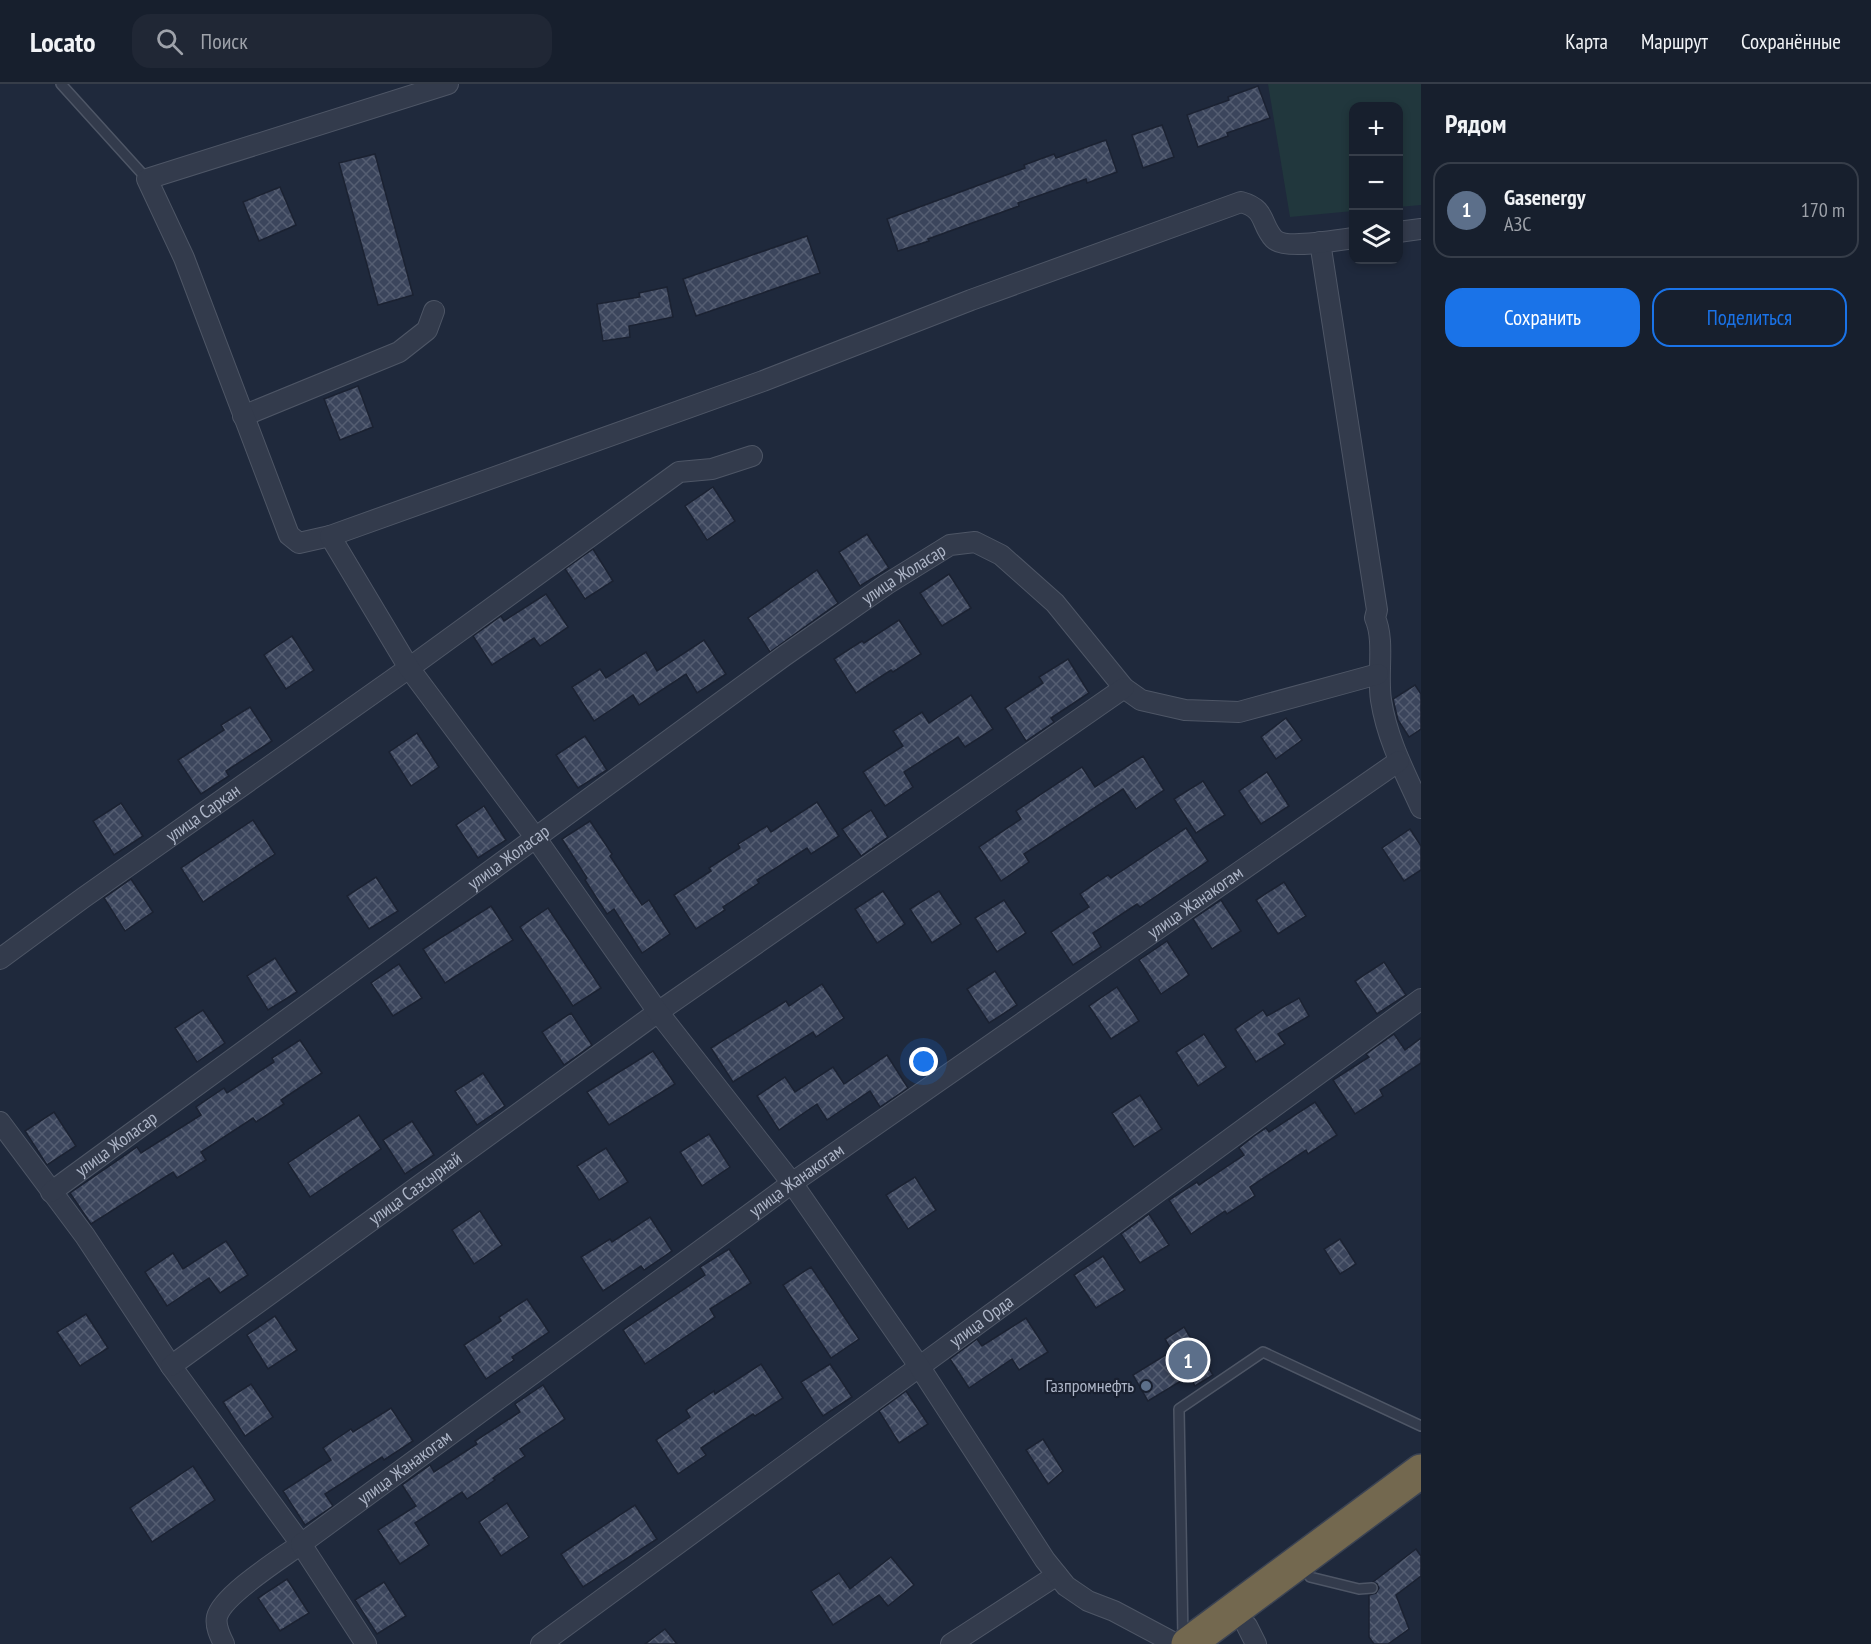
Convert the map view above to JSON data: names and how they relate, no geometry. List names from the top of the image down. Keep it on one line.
{"streets":{"street":["улица Жоласар","улица Саркан","улица Жанакогам","улица Сазсырнай","улица Орда"]},"crossings":[["улица Жоласар","улица Сазсырнай"]],"places":["Газпромнефть"],"page":{"header":"Locato","search":"Поиск","nav":["Карта","Маршрут","Сохранённые"],"heading":"Рядом","map_buttons":["+","−"],"list":[{"mark":"1","name":"Gasenergy","note":"АЗС","value":"170 m"}],"buttons":["Сохранить","Поделиться"],"pins":"1"}}
